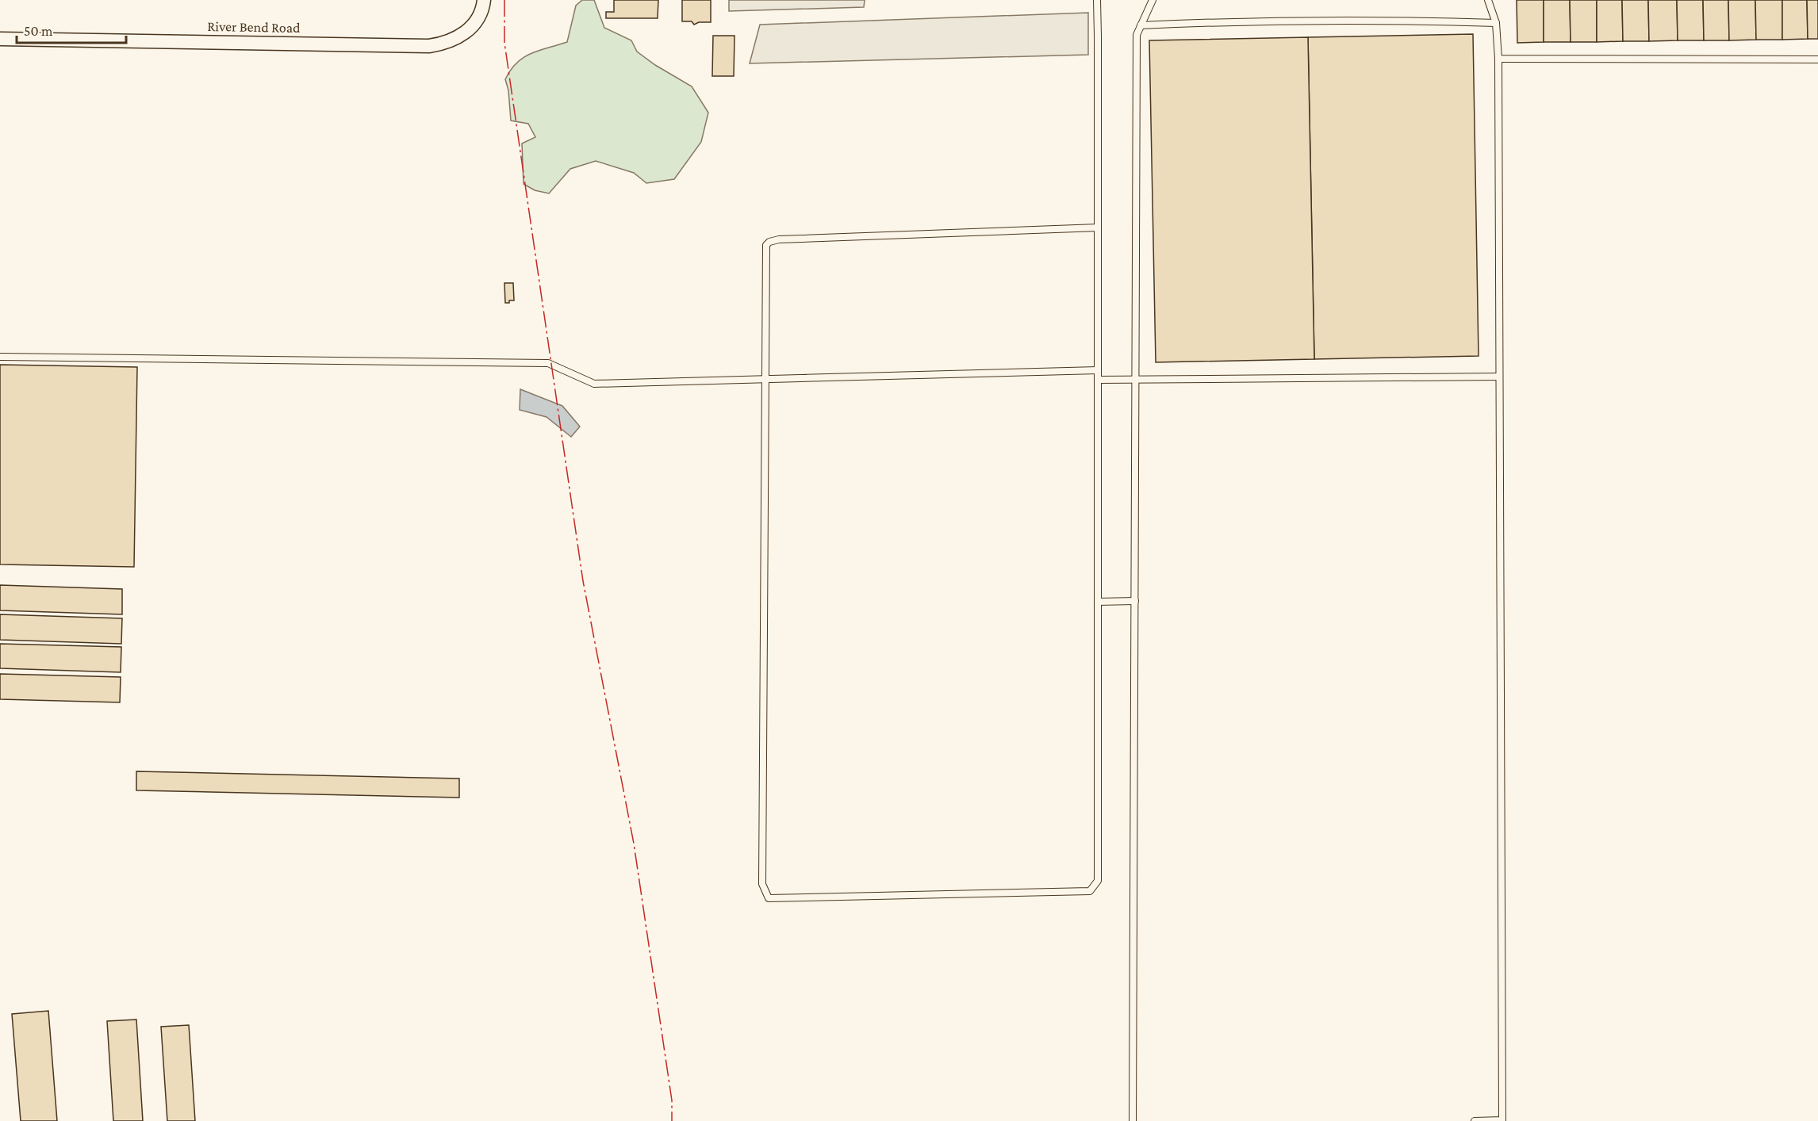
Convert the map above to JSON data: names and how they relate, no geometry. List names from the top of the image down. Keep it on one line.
{"streets":{"street":["River Bend Road"]},"scale_bar":"50 m"}
